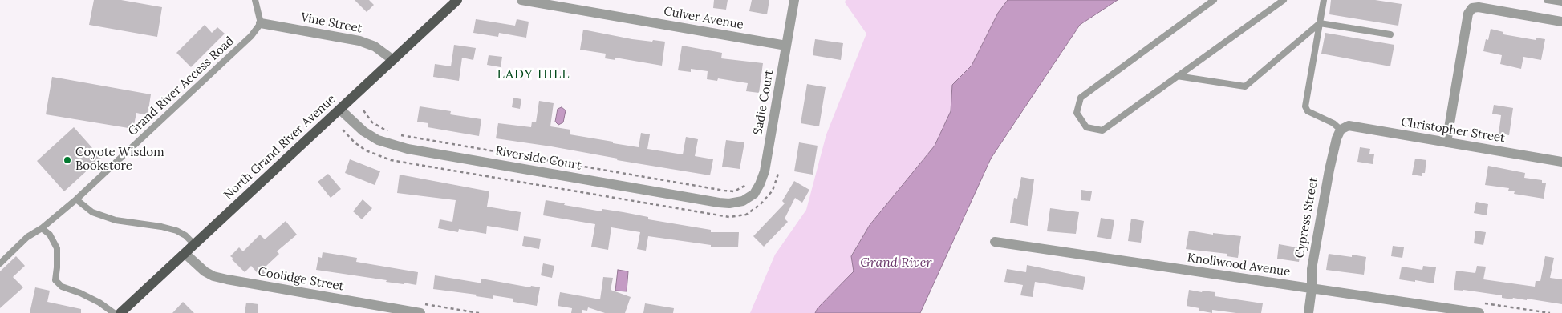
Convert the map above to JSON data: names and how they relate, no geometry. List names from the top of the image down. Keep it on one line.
{"streets":{"main road":["North Grand River Avenue"],"street":["Culver Avenue","Vine Street","Sadie Court","Christopher Street","Riverside Court","Cypress Street","Knollwood Avenue","Coolidge Street"],"lane":["Grand River Access Road"]},"crossings":[["Culver Avenue","Sadie Court"],["Vine Street","Grand River Access Road"],["Vine Street","North Grand River Avenue"],["Sadie Court","Riverside Court"],["Christopher Street","Cypress Street"],["North Grand River Avenue","Riverside Court"],["North Grand River Avenue","Coolidge Street"],["Cypress Street","Knollwood Avenue"]],"districts":["LADY HILL"],"water":["Grand River"],"places":["Coyote Wisdom Bookstore"]}
